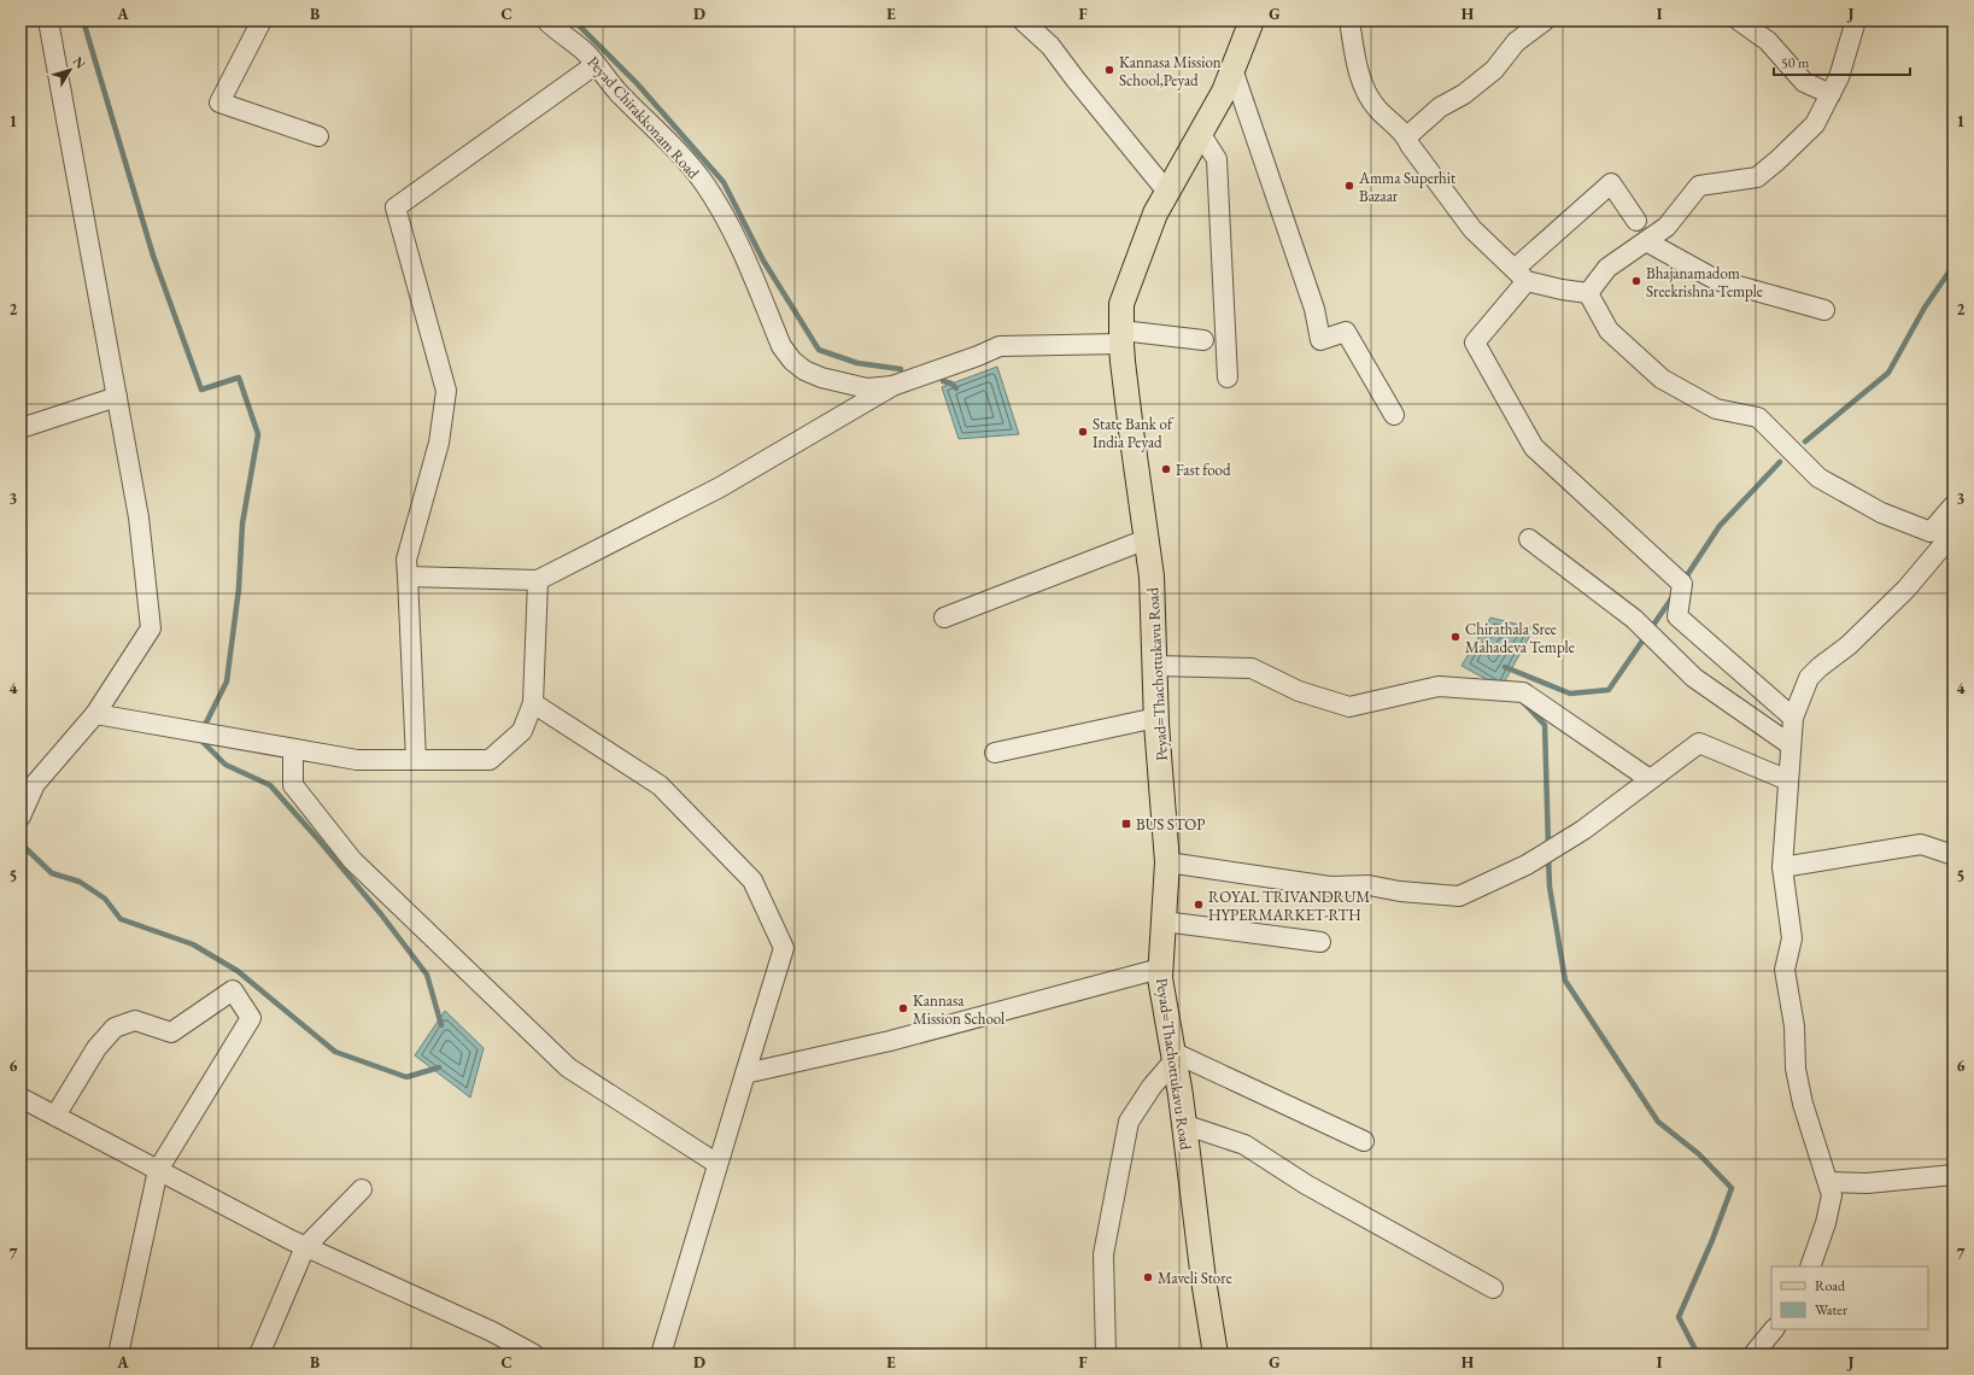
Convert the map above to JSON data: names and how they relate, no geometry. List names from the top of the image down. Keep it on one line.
{"streets":{"main road":["Peyad=Thachottukavu Road"],"street":["Peyad Chirakkonam Road"]},"crossings":[["Peyad Chirakkonam Road","Peyad=Thachottukavu Road"]],"places":{"other":["Kannasa Mission School,Peyad","Amma Superhit Bazaar","Bhajanamadom Sreekrishna Temple","State Bank of India Peyad","Fast food","Chirathala Sree Mahadeva Temple","ROYAL TRIVANDRUM HYPERMARKET-RTH","Kannasa Mission School","Maveli Store"],"transit":["BUS STOP"]},"legend":["Road","Water"],"scale_bar":"50 m","north":"top right","grid":{"columns":["A","B","C","D","E","F","G","H","I","J"],"rows":["1","2","3","4","5","6","7"]}}
